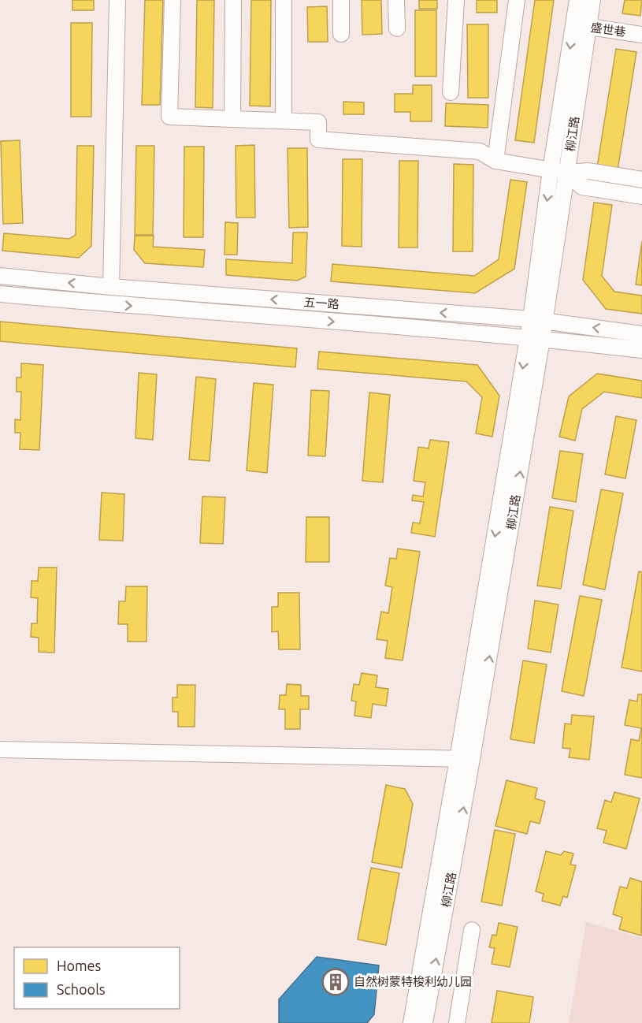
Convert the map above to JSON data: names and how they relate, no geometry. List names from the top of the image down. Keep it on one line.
{"streets":{"street":["盛世巷","柳江路","五一路"]},"crossings":[["盛世巷","柳江路"],["柳江路","五一路"]],"places":{"building":["自然树蒙特梭利幼儿园"]},"legend":["Homes","Schools"]}
